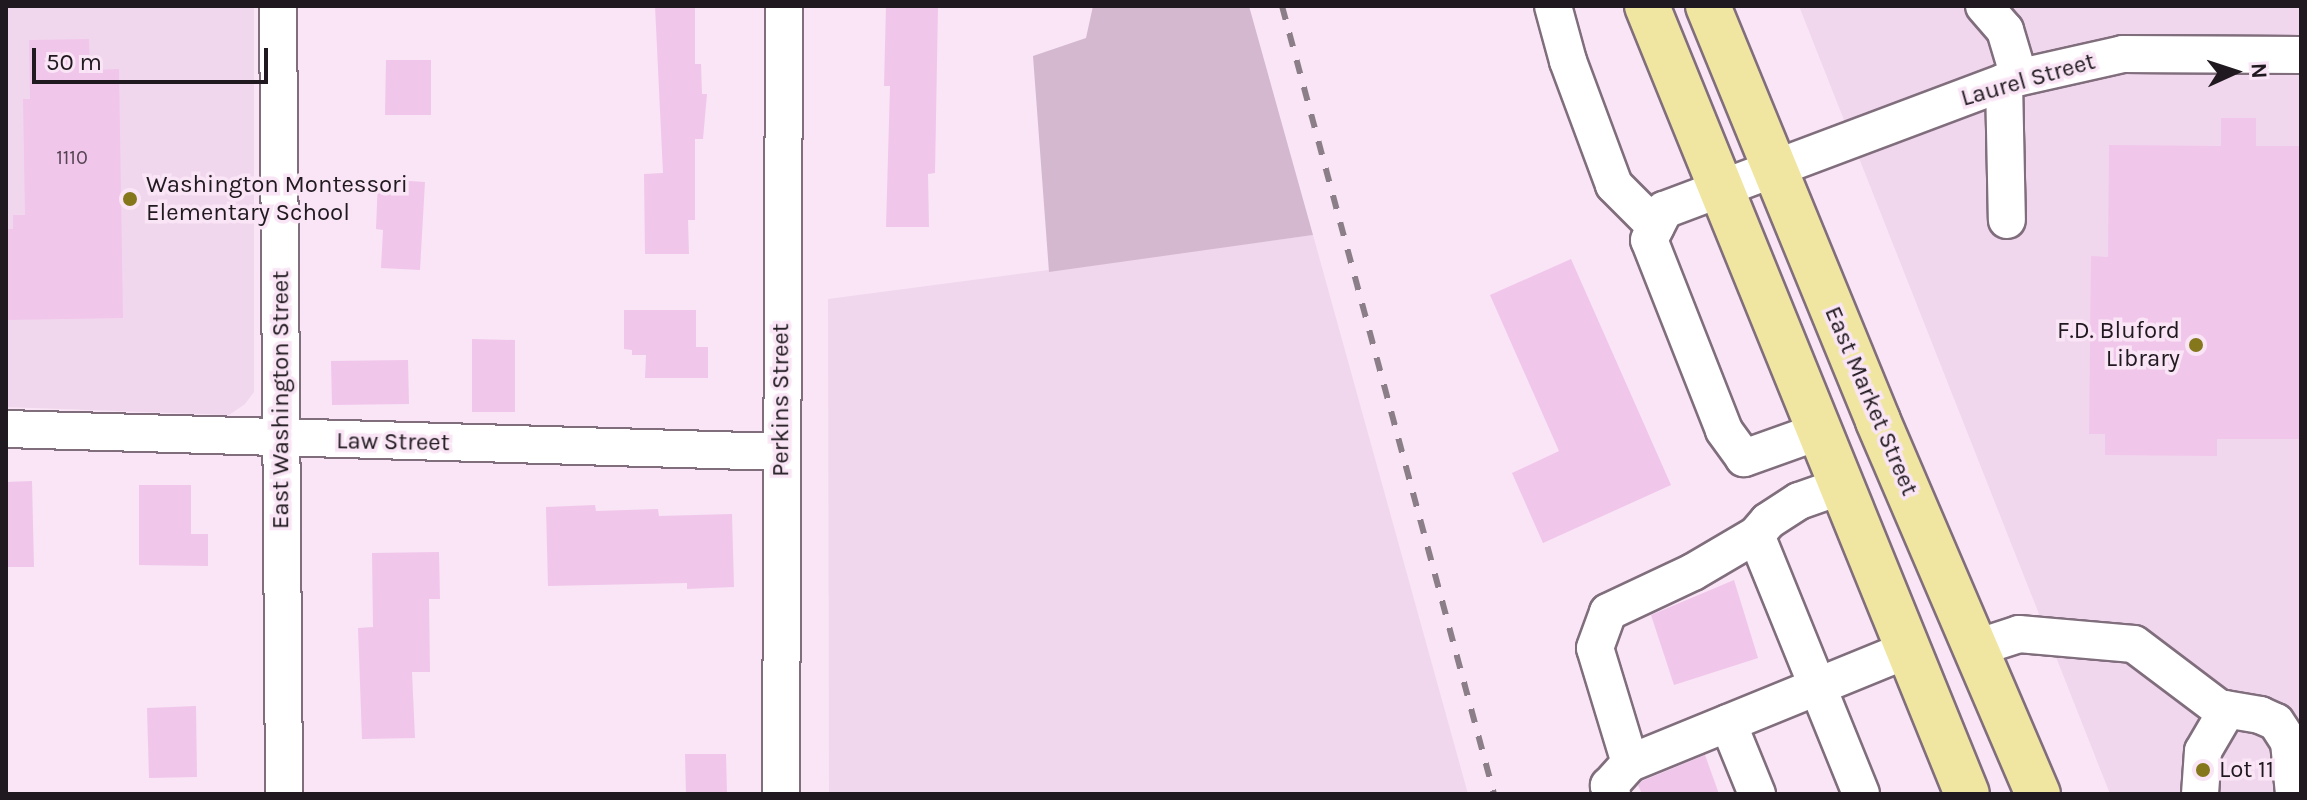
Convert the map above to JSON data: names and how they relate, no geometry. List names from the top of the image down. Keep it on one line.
{"streets":{"main road":["East Market Street"],"street":["Laurel Street","East Washington Street","Perkins Street","Law Street"]},"crossings":[["Laurel Street","East Market Street"],["East Washington Street","Law Street"],["Perkins Street","Law Street"]],"places":["Washington Montessori Elementary School","F.D. Bluford Library","Lot 11"],"house_numbers":["1110"],"scale_bar":"50 m","north":"right"}
